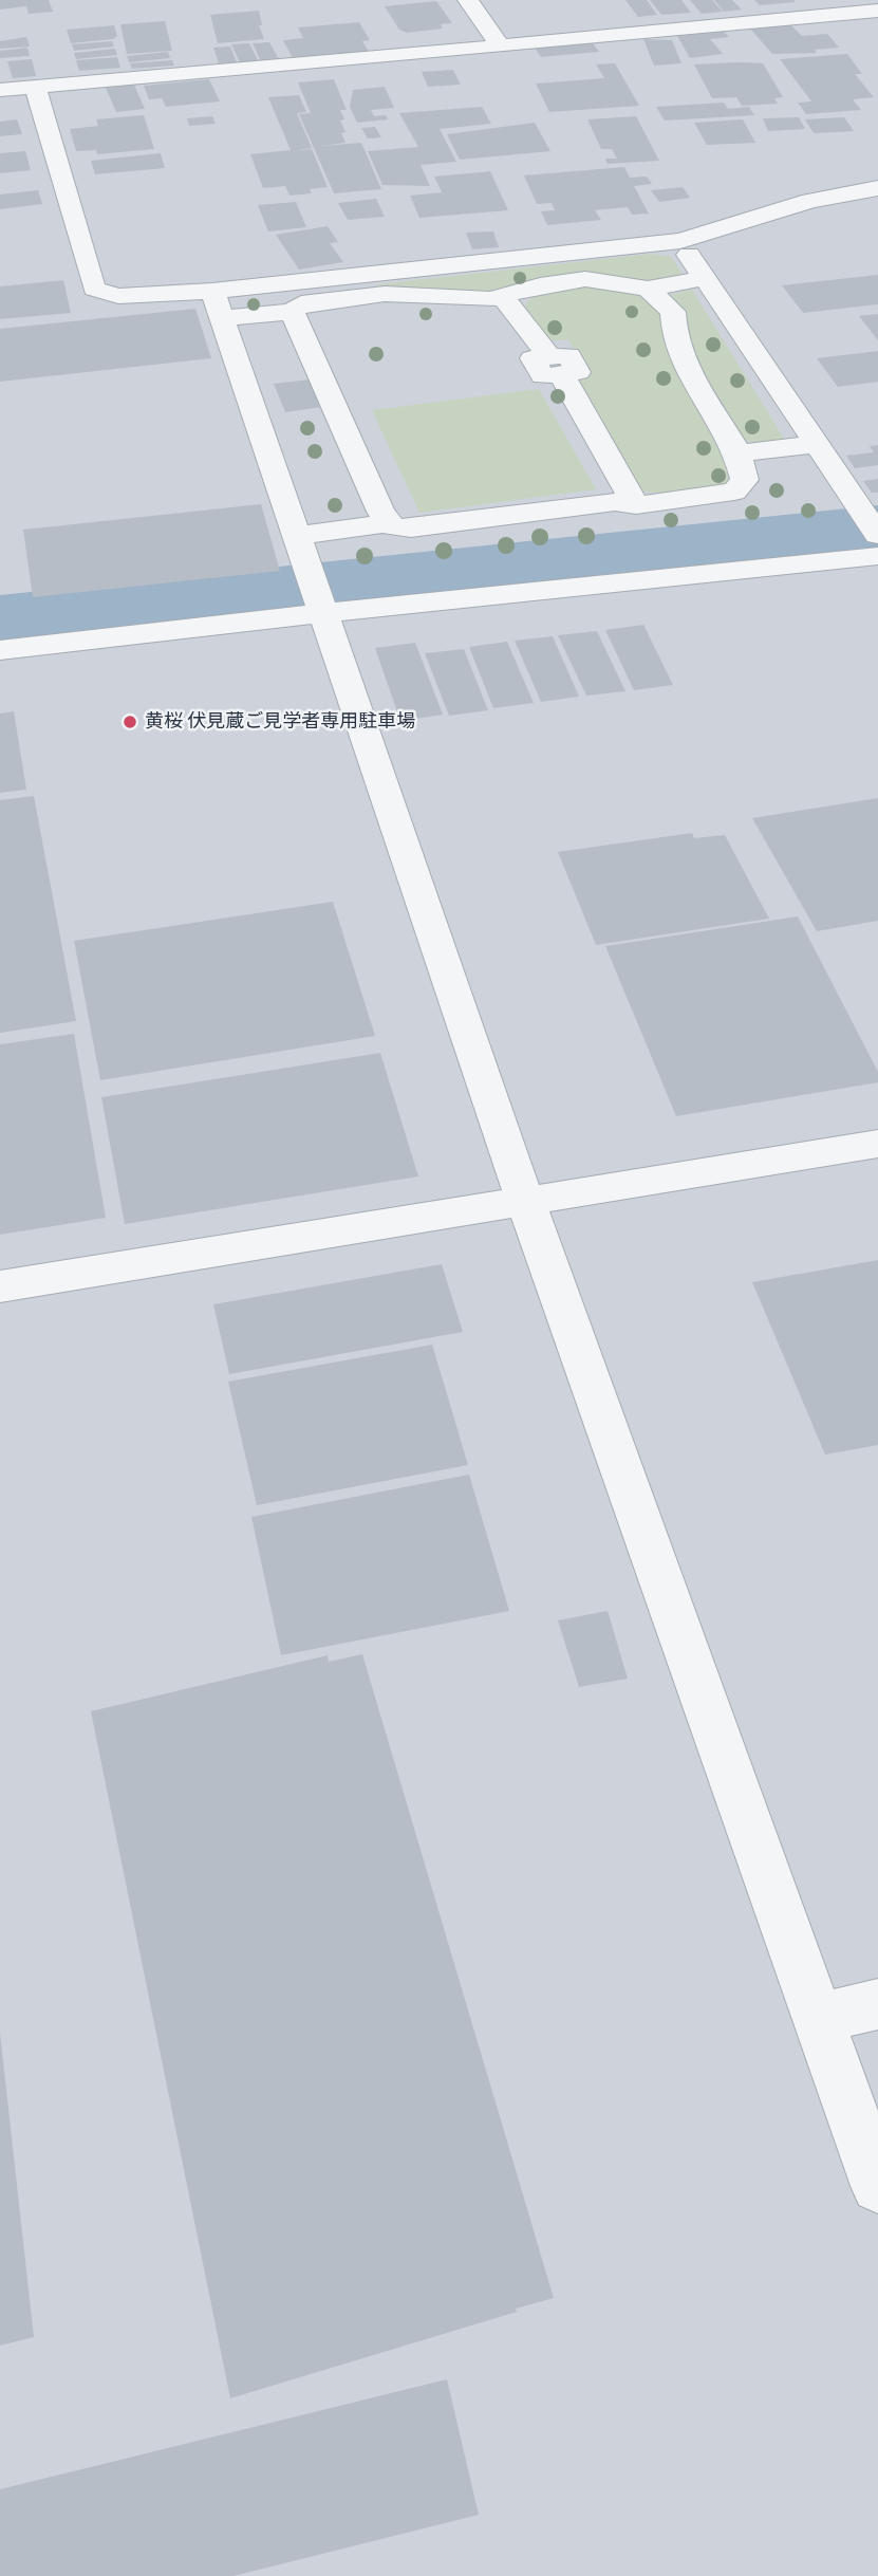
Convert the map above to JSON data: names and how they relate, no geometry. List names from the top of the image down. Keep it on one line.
{"places":["黄桜 伏見蔵ご見学者専用駐車場"]}
